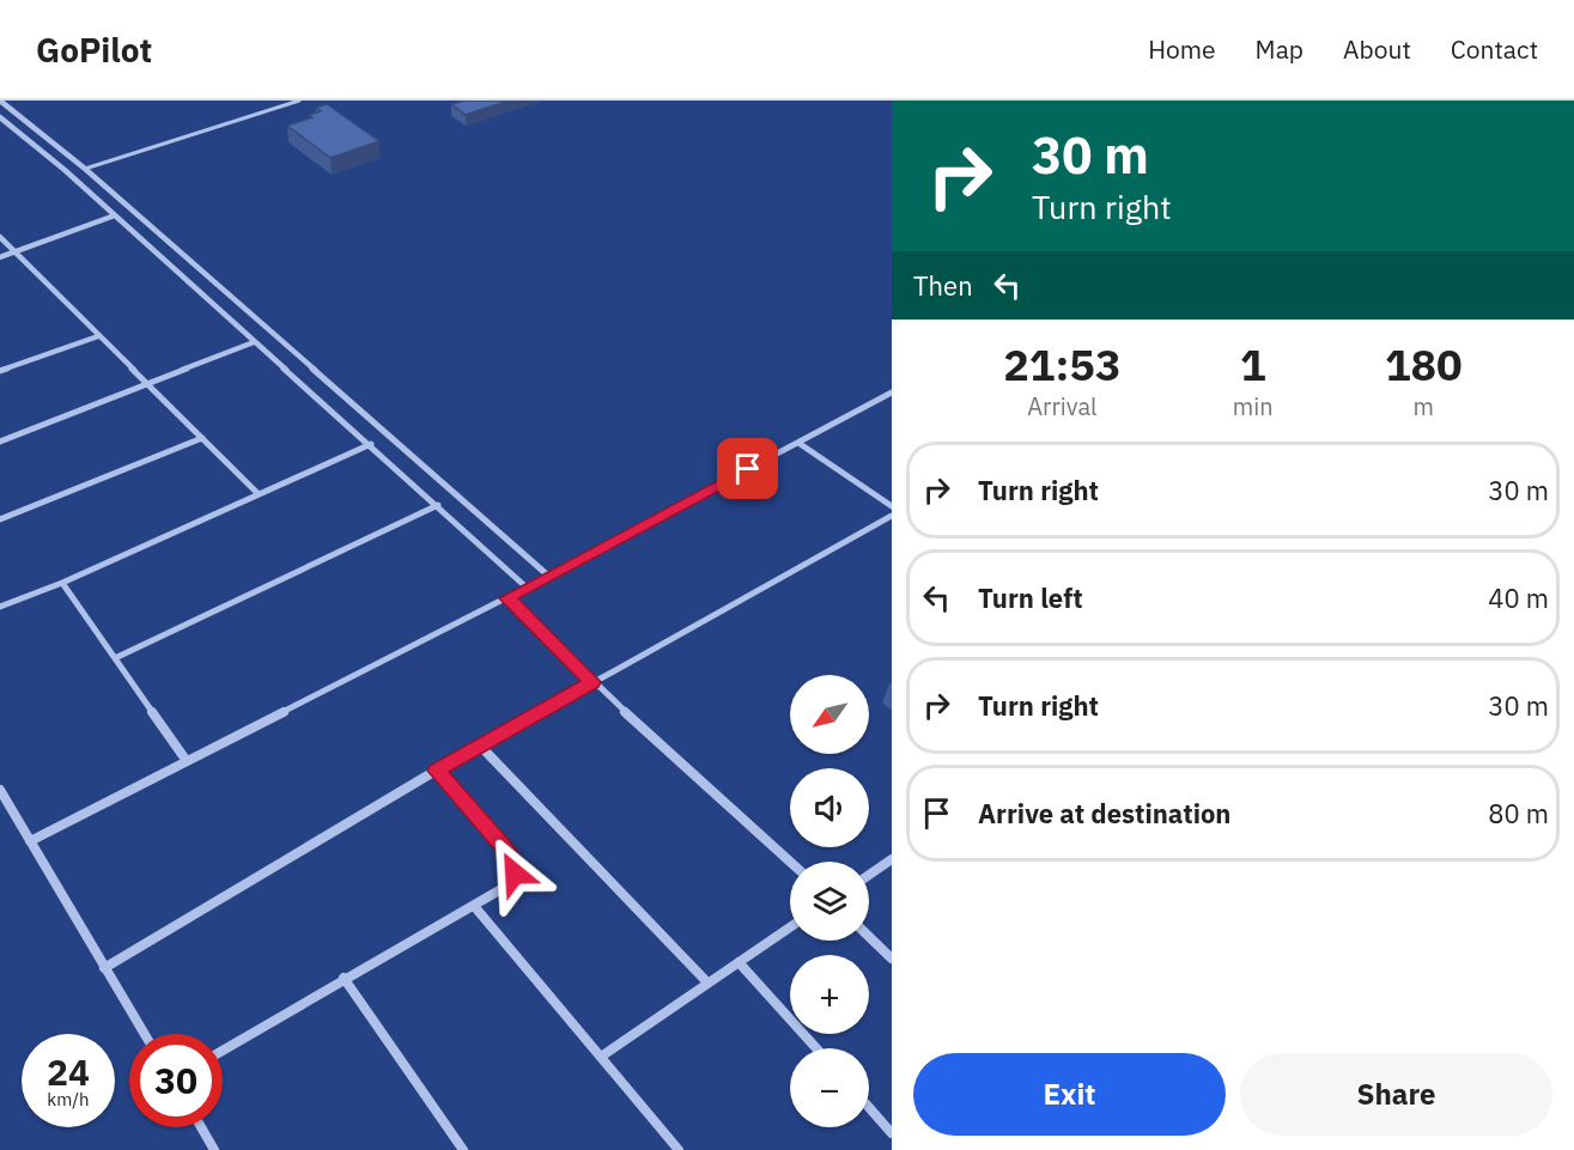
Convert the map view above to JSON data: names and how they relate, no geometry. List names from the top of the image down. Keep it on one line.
{"north":"bottom left","page":{"header":"GoPilot","nav":["Home","Map","About","Contact"],"turn":["30 m","Turn right"],"then":"Then","eta":["21:53","Arrival","1","min","180","m"],"list":[{"name":"Turn right","value":"30 m"},{"name":"Turn left","value":"40 m"},{"name":"Turn right","value":"30 m"},{"name":"Arrive at destination","value":"80 m"}],"map_buttons":["+","−"],"speed":"24 km/h","limit":"30","buttons":["Exit","Share"]}}
